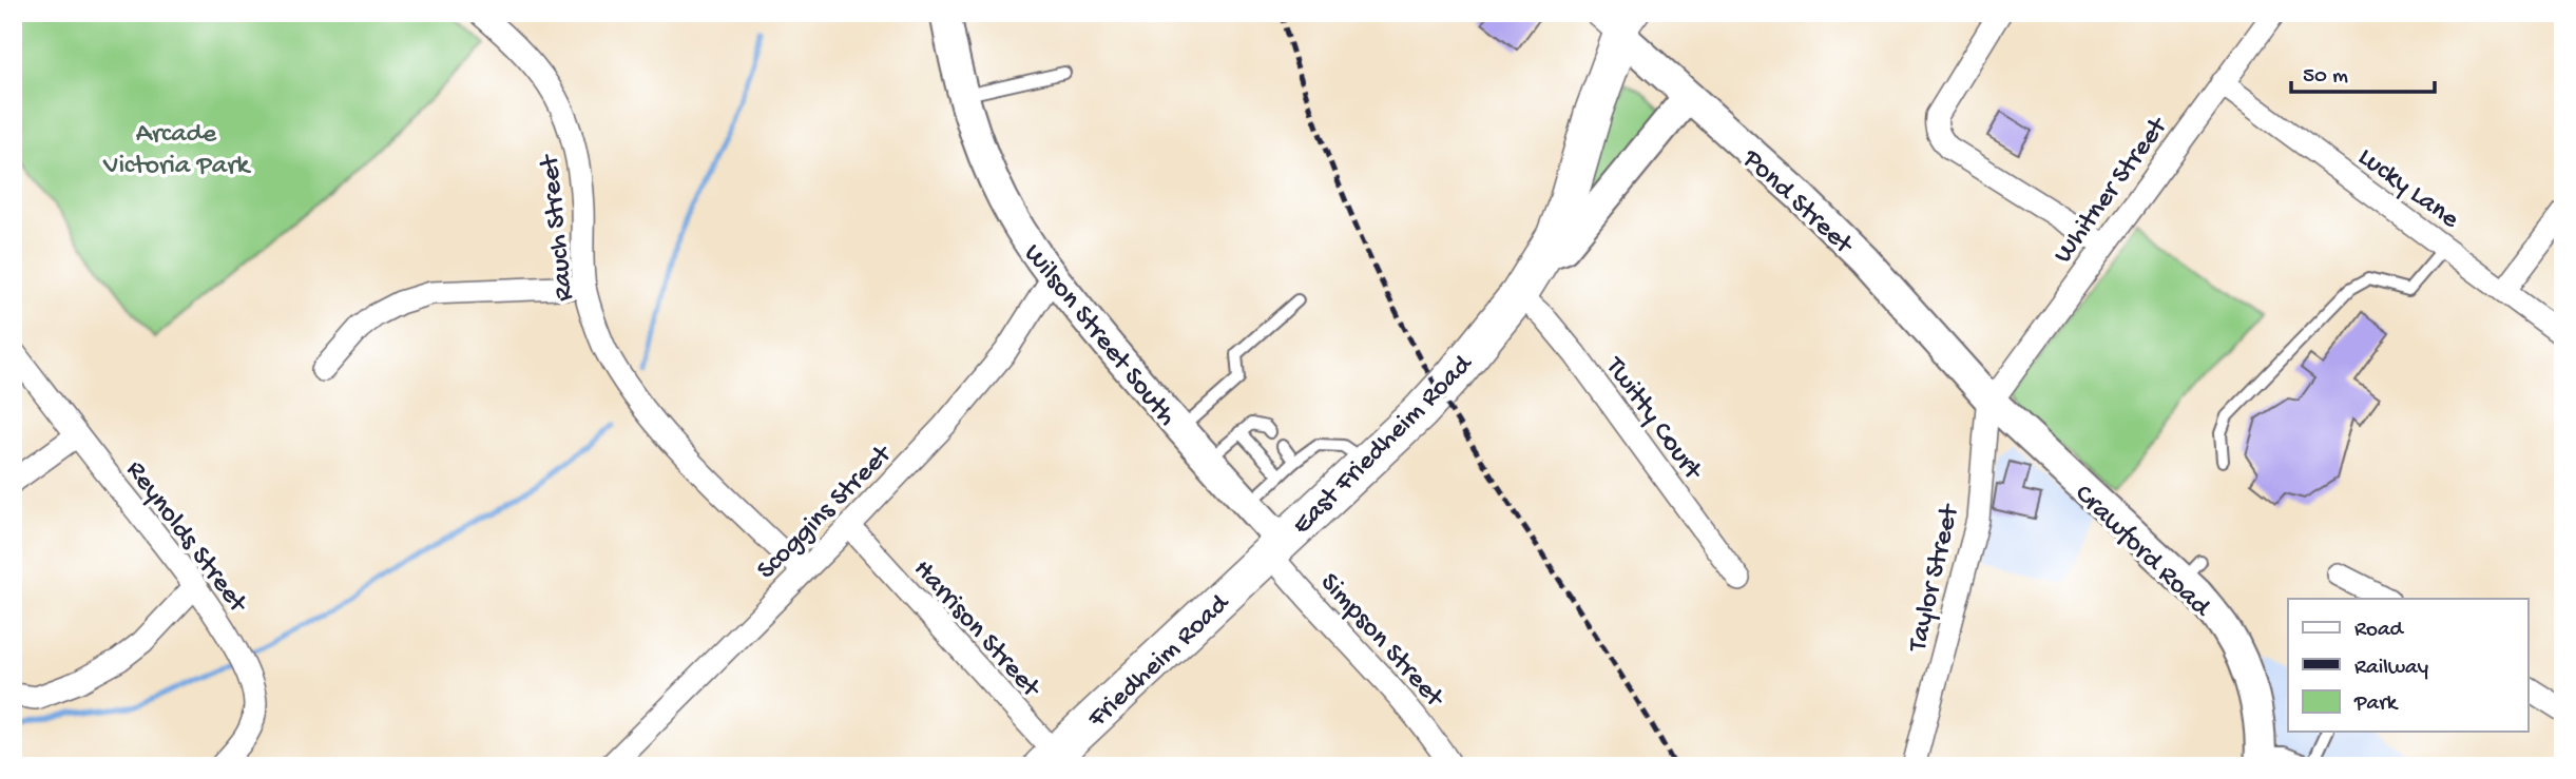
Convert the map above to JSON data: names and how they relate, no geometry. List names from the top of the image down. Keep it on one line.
{"streets":{"main road":["East Friedheim Road","Friedheim Road"],"street":["Lucky Lane","Whitner Street","Pond Street","Rauch Street","Wilson Street South","Twitty Court","Scoggins Street","Reynolds Street","Crawford Road","Taylor Street","Harrison Street","Simpson Street"]},"crossings":[["Lucky Lane","Whitner Street"],["Whitner Street","Pond Street"],["Whitner Street","Crawford Road"],["Whitner Street","Taylor Street"],["Pond Street","East Friedheim Road"],["Pond Street","Crawford Road"],["Pond Street","Taylor Street"],["Rauch Street","Scoggins Street"],["Wilson Street South","East Friedheim Road"],["Wilson Street South","Scoggins Street"],["Wilson Street South","Simpson Street"],["Wilson Street South","Friedheim Road"],["Twitty Court","East Friedheim Road"],["East Friedheim Road","Simpson Street"],["East Friedheim Road","Friedheim Road"],["Scoggins Street","Harrison Street"],["Crawford Road","Taylor Street"],["Harrison Street","Friedheim Road"],["Simpson Street","Friedheim Road"]],"parks":["Arcade Victoria Park"],"legend":["Road","Railway","Park"],"scale_bar":"50 m"}
